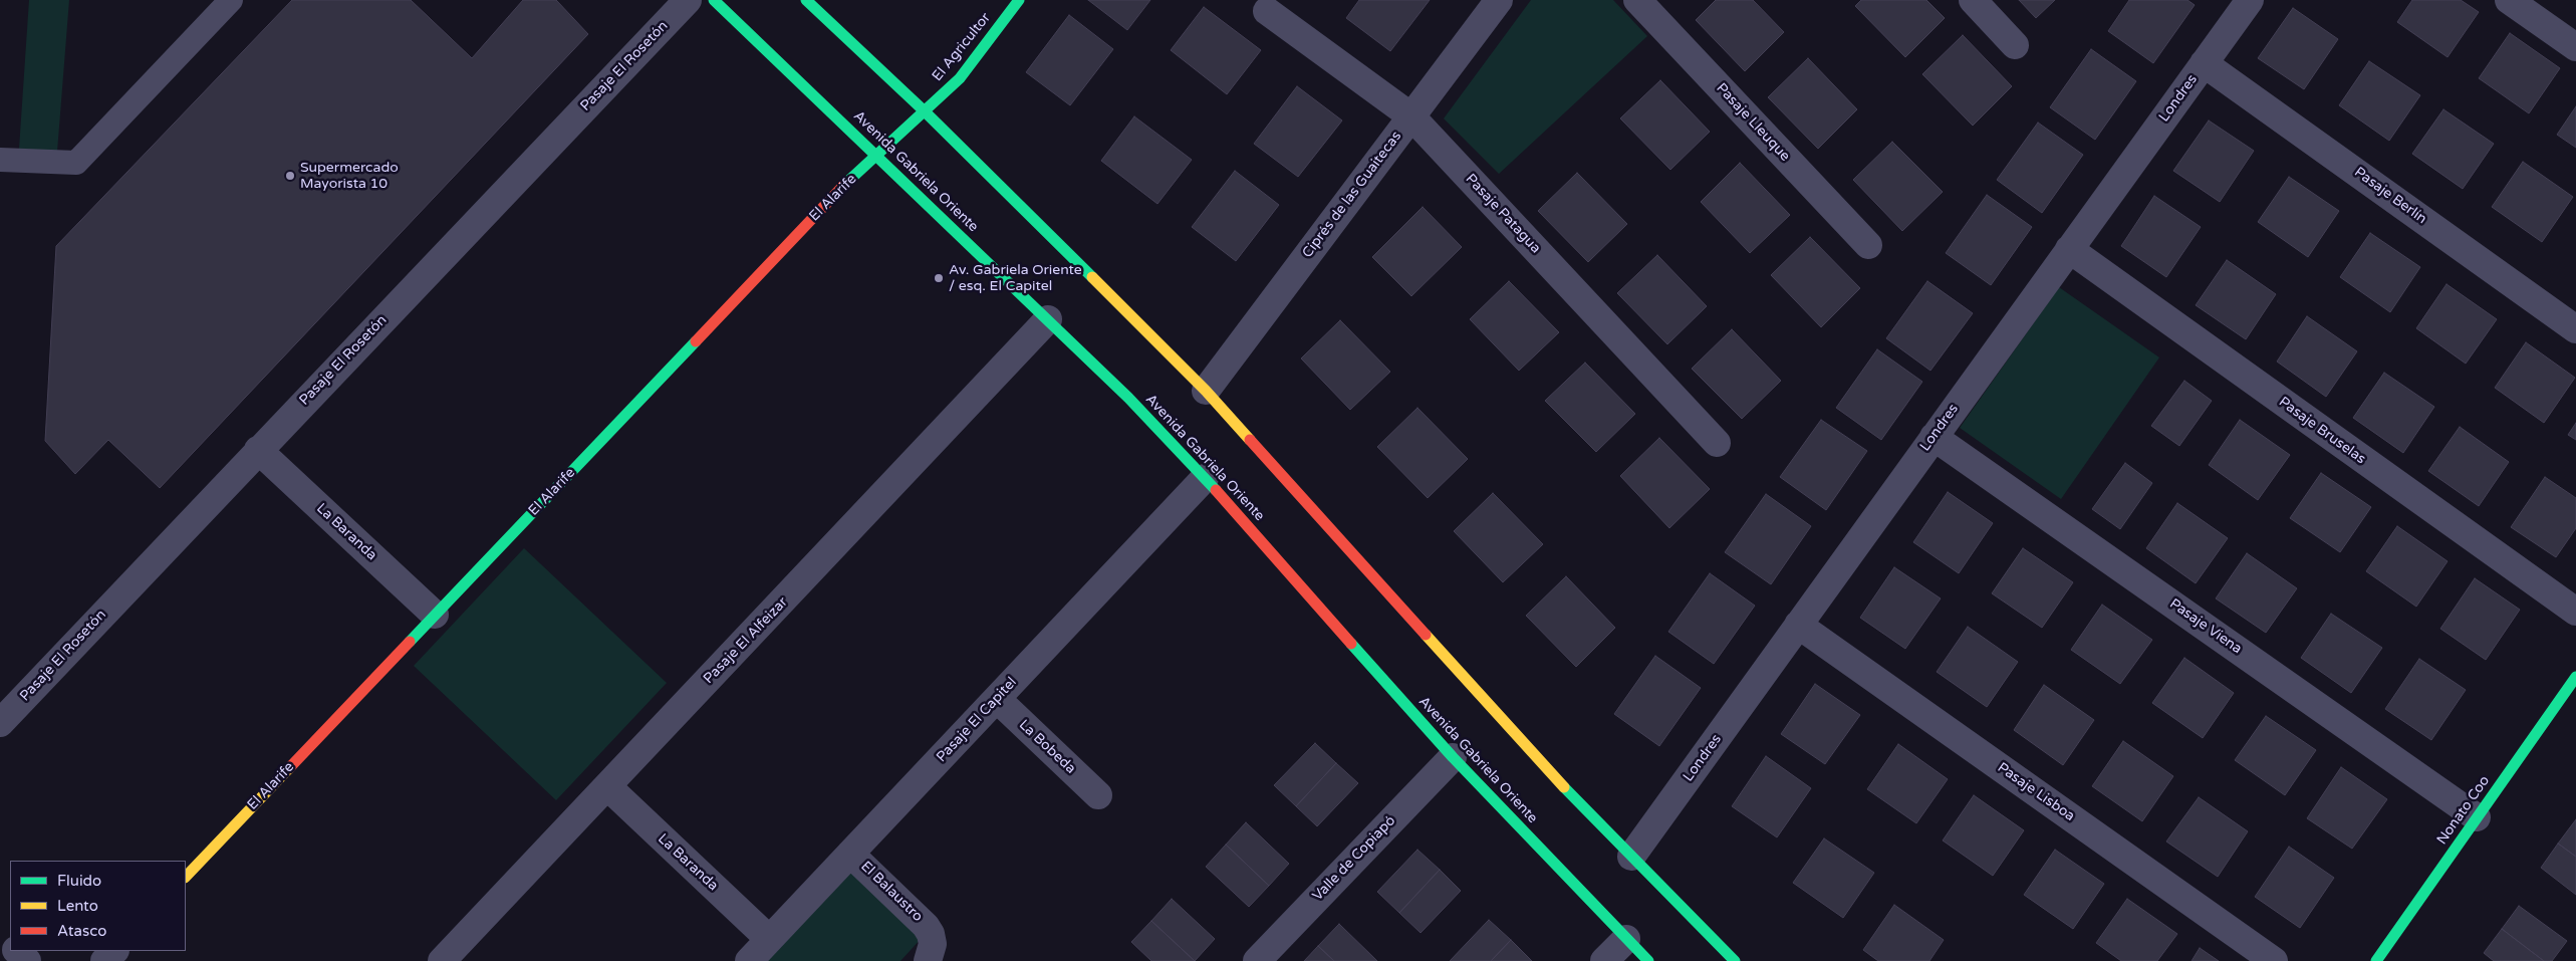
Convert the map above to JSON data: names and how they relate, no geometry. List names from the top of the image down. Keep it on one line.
{"streets":{"main road":["El Agricultor","Avenida Gabriela Oriente","El Alarife","Nonato Coo"],"street":["Pasaje El Rosetón","Londres","Pasaje Lleuque","Ciprés de las Guaitecas","Pasaje Berlín","Pasaje Patagua","Pasaje Bruselas","La Baranda","Pasaje Viena","Pasaje El Alfeizar","Pasaje El Capitel","La Bobeda","Pasaje Lisboa","Valle de Copiapó","El Balaustro"]},"crossings":[["El Agricultor","El Alarife"],["Pasaje El Rosetón","La Baranda"],["Londres","Pasaje Berlín"],["Londres","Pasaje Bruselas"],["Londres","Pasaje Viena"],["Londres","Pasaje Lisboa"],["Avenida Gabriela Oriente","El Alarife"],["Avenida Gabriela Oriente","Pasaje El Alfeizar"],["Avenida Gabriela Oriente","Pasaje El Capitel"],["Avenida Gabriela Oriente","Valle de Copiapó"],["Ciprés de las Guaitecas","Pasaje Patagua"],["El Alarife","La Baranda"],["La Baranda","Pasaje El Alfeizar"],["La Baranda","Pasaje El Capitel"],["Pasaje Viena","Nonato Coo"],["Pasaje El Capitel","La Bobeda"],["Pasaje El Capitel","El Balaustro"]],"places":["Supermercado Mayorista 10","Av. Gabriela Oriente / esq. El Capitel"],"legend":["Fluido","Lento","Atasco"]}
